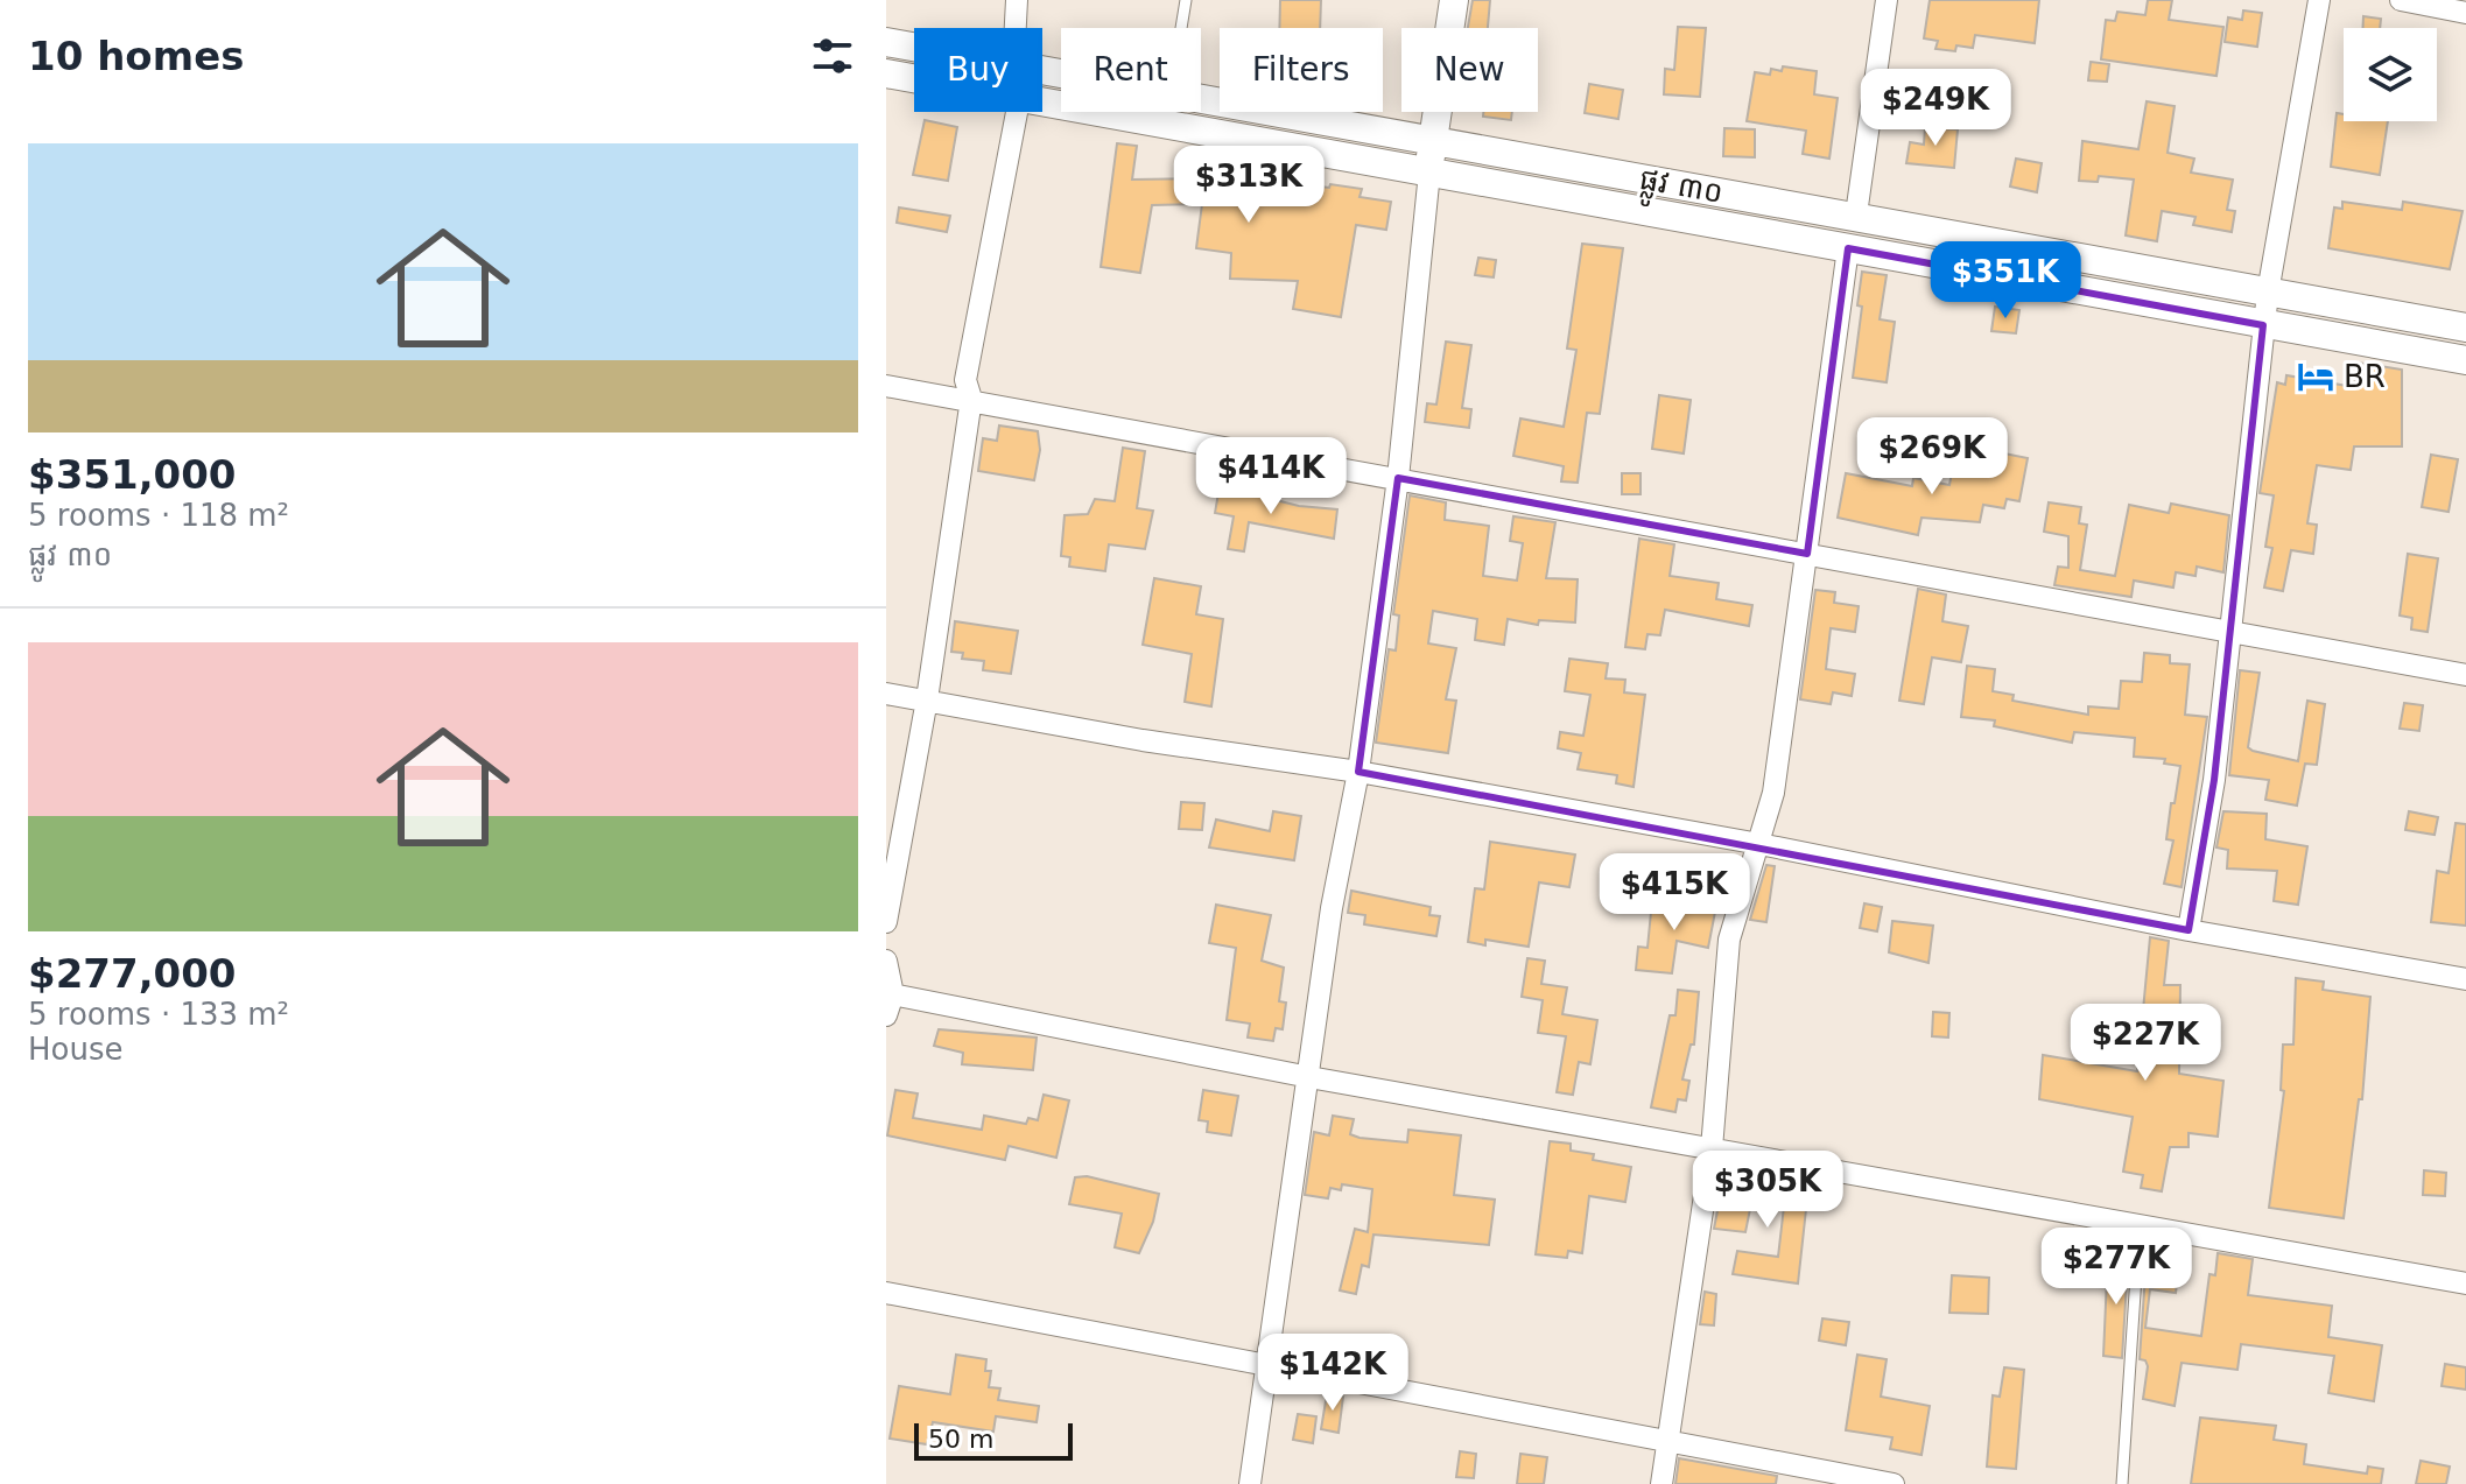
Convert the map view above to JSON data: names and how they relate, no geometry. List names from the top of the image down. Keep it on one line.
{"streets":{"street":["ផ្លូវ ៣០"]},"places":{"hotel":["BR"]},"scale_bar":"50 m","page":{"heading":"10 homes","chip":["Buy","Rent","Filters","New"],"price":["$249K","$313K","$351K","$269K","$414K","$415K","$227K","$305K","$277K","$142K"],"list":[{"name":"$351,000","note":"5 rooms · 118 m² · ផ្លូវ ៣០"},{"name":"$277,000","note":"5 rooms · 133 m² · House"}],"scale":"50 m"}}
